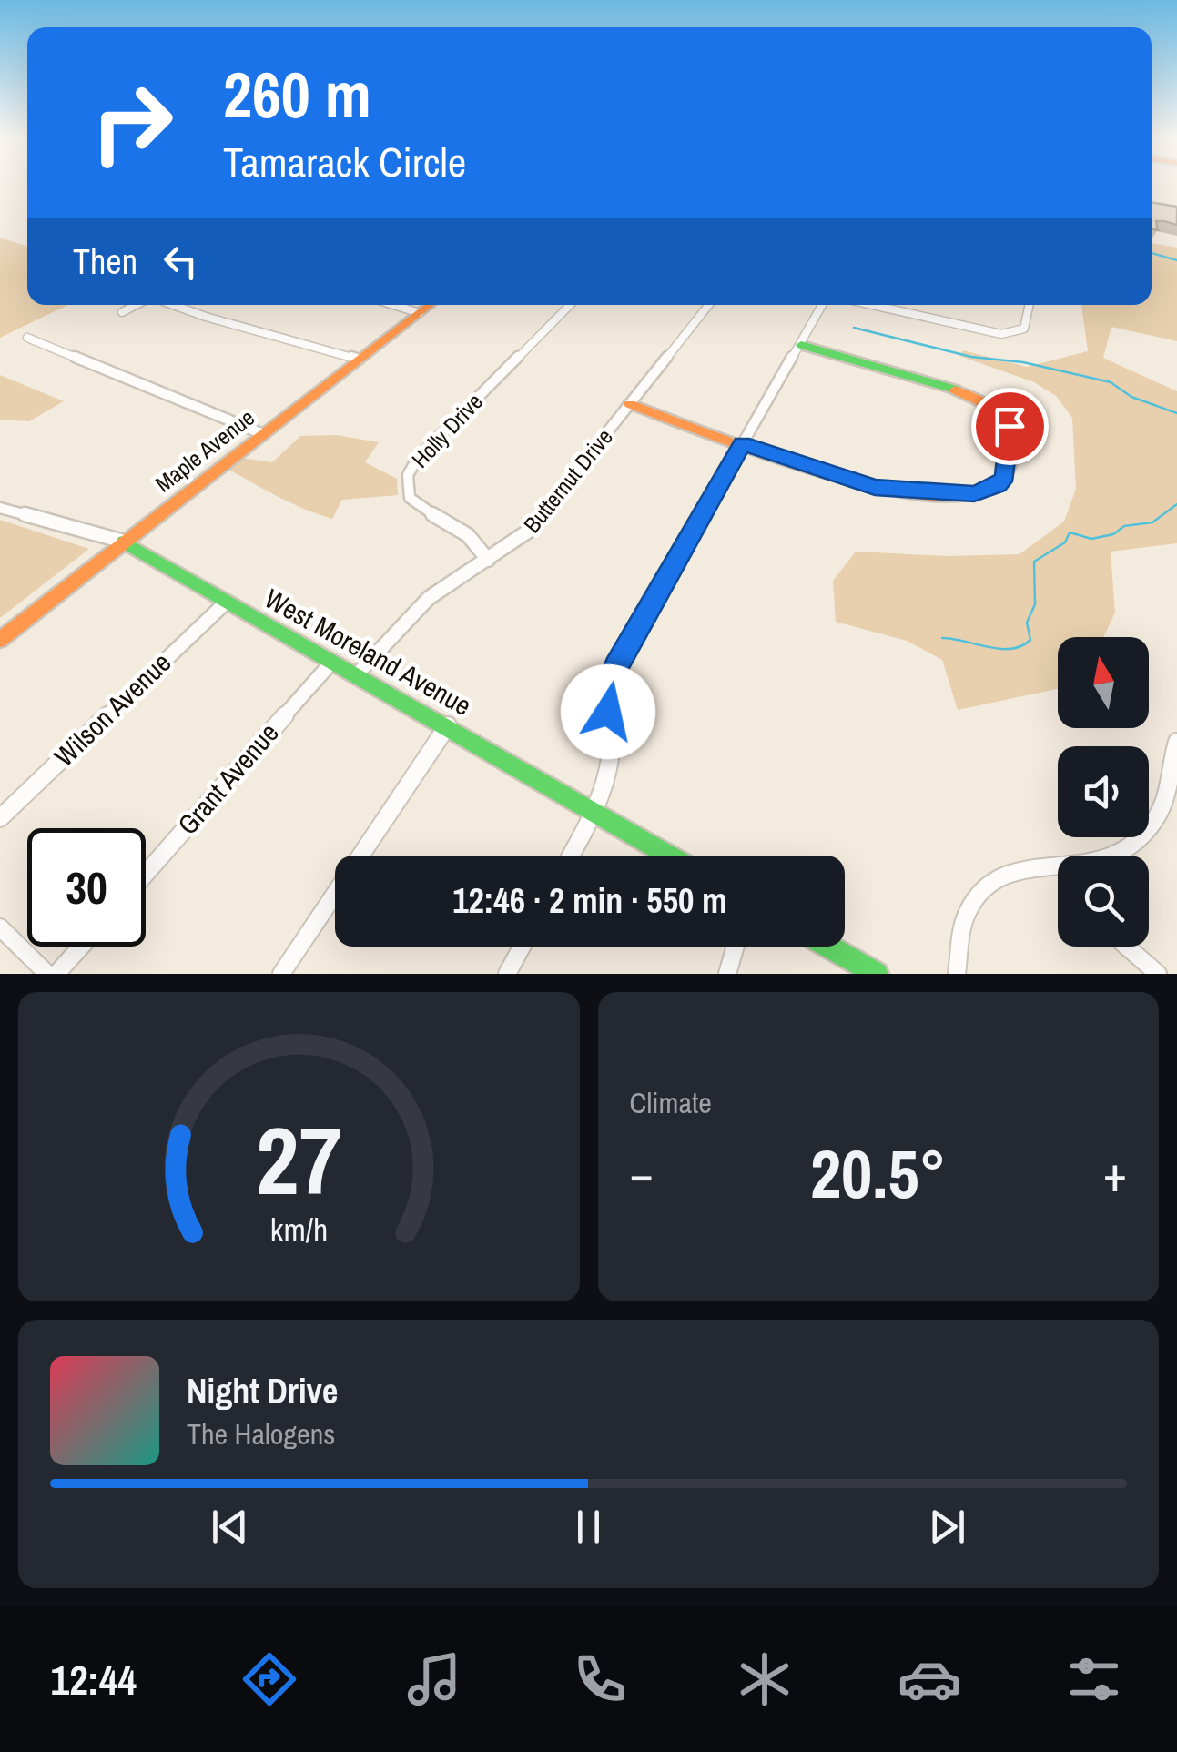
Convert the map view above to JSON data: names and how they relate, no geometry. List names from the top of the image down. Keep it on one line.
{"streets":{"street":["Holly Drive","Maple Avenue","Butternut Drive","West Moreland Avenue","Wilson Avenue","Grant Avenue"]},"crossings":[["Holly Drive","Butternut Drive"],["Maple Avenue","West Moreland Avenue"],["Butternut Drive","West Moreland Avenue"],["West Moreland Avenue","Wilson Avenue"],["West Moreland Avenue","Grant Avenue"]],"north":"top","page":{"turn":["260 m","Tamarack Circle"],"then":"Then","limit":"30","trip":"12:46 · 2 min · 550 m","tile":"Climate","heat":["−","20.5°","+"],"song":["Night Drive","The Halogens"],"tabs":"12:44","gauge":["27","km/h"]}}
